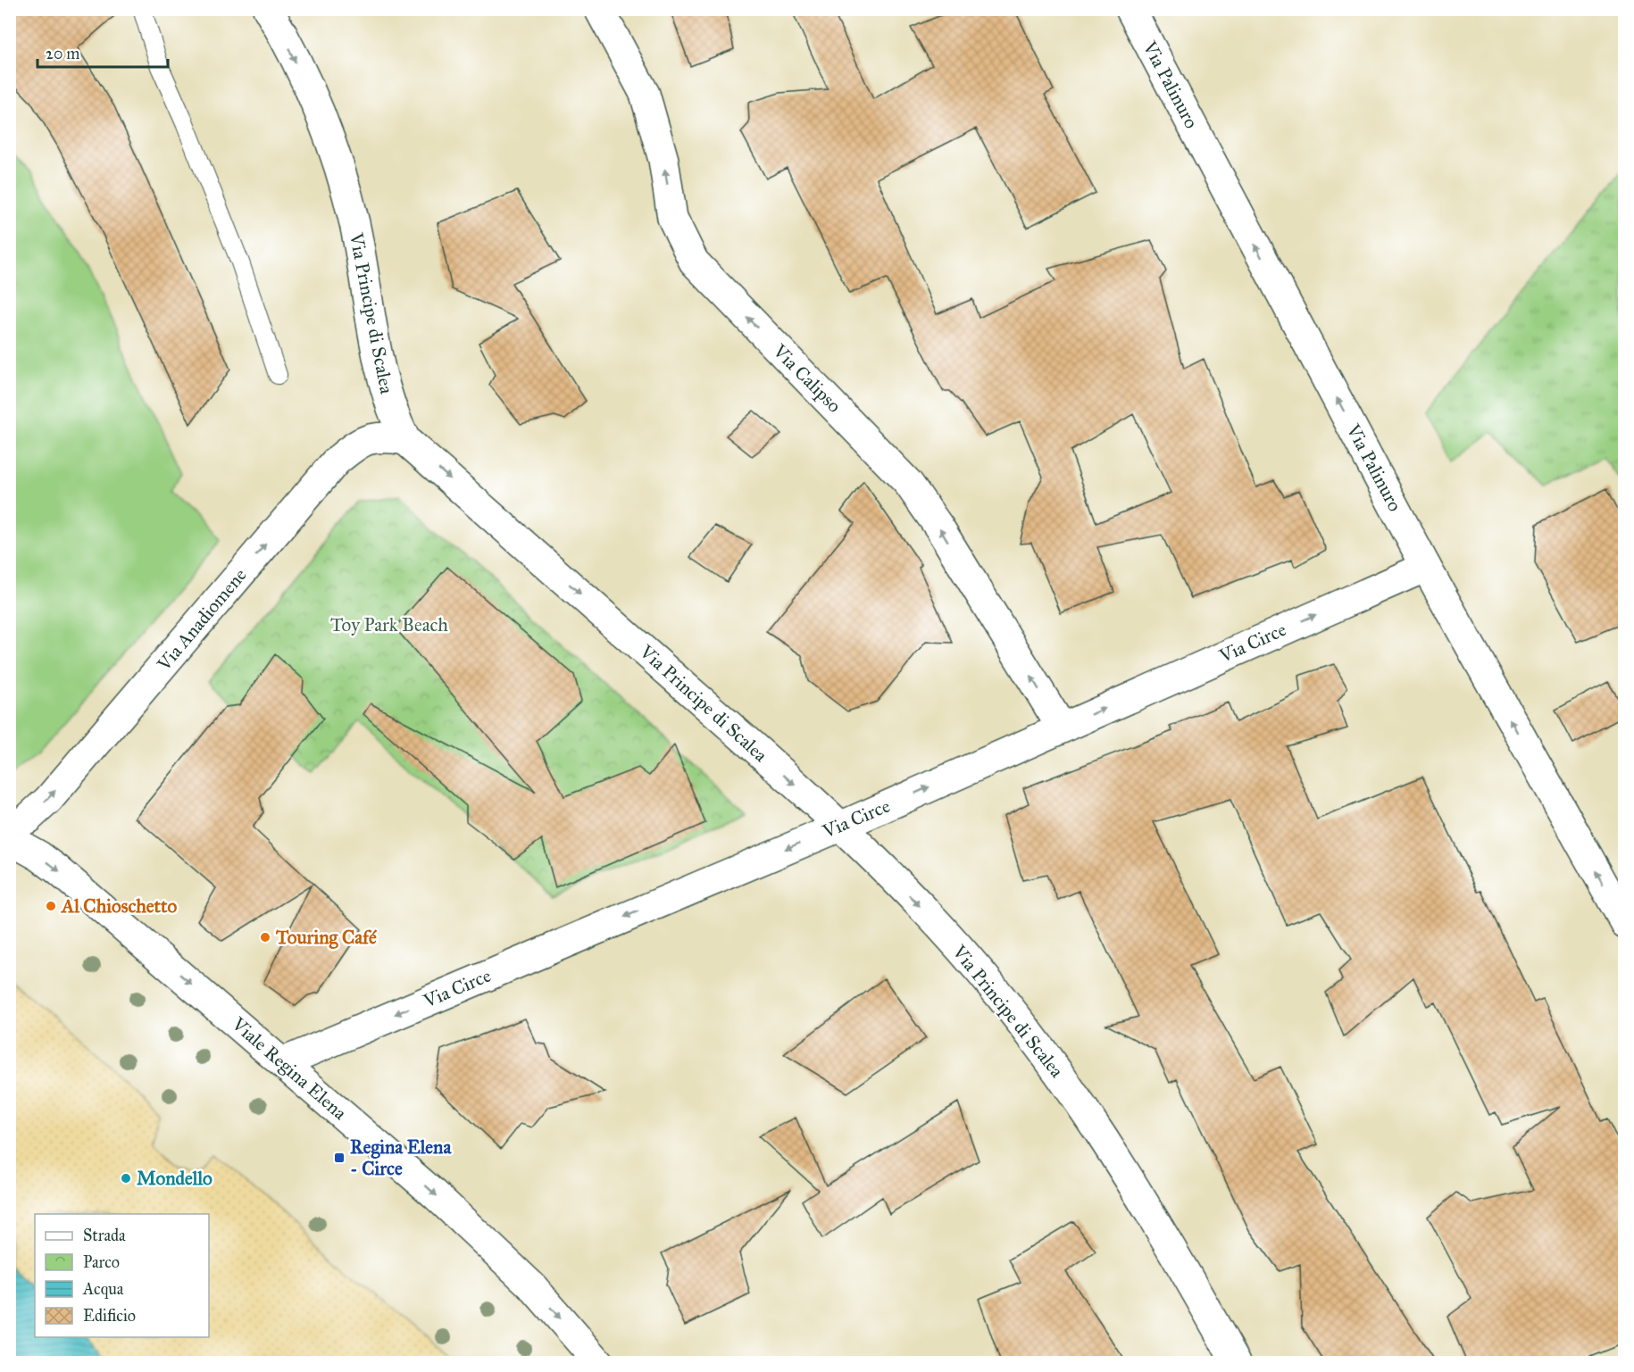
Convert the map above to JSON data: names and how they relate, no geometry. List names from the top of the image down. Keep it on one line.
{"streets":{"street":["Via Palinuro","Via Principe di Scalea","Via Calipso","Via Anadiomene","Via Circe","Viale Regina Elena"]},"crossings":[["Via Palinuro","Via Circe"],["Via Principe di Scalea","Via Anadiomene"],["Via Principe di Scalea","Via Circe"],["Via Calipso","Via Circe"],["Via Circe","Viale Regina Elena"]],"one_way":["Via Palinuro","Via Principe di Scalea","Via Calipso","Via Anadiomene","Viale Regina Elena"],"parks":["Toy Park Beach"],"places":{"other":["Al Chioschetto","Touring Café","Mondello"],"transit":["Regina Elena - Circe"]},"legend":["Strada","Parco","Acqua","Edificio"],"scale_bar":"20 m"}
